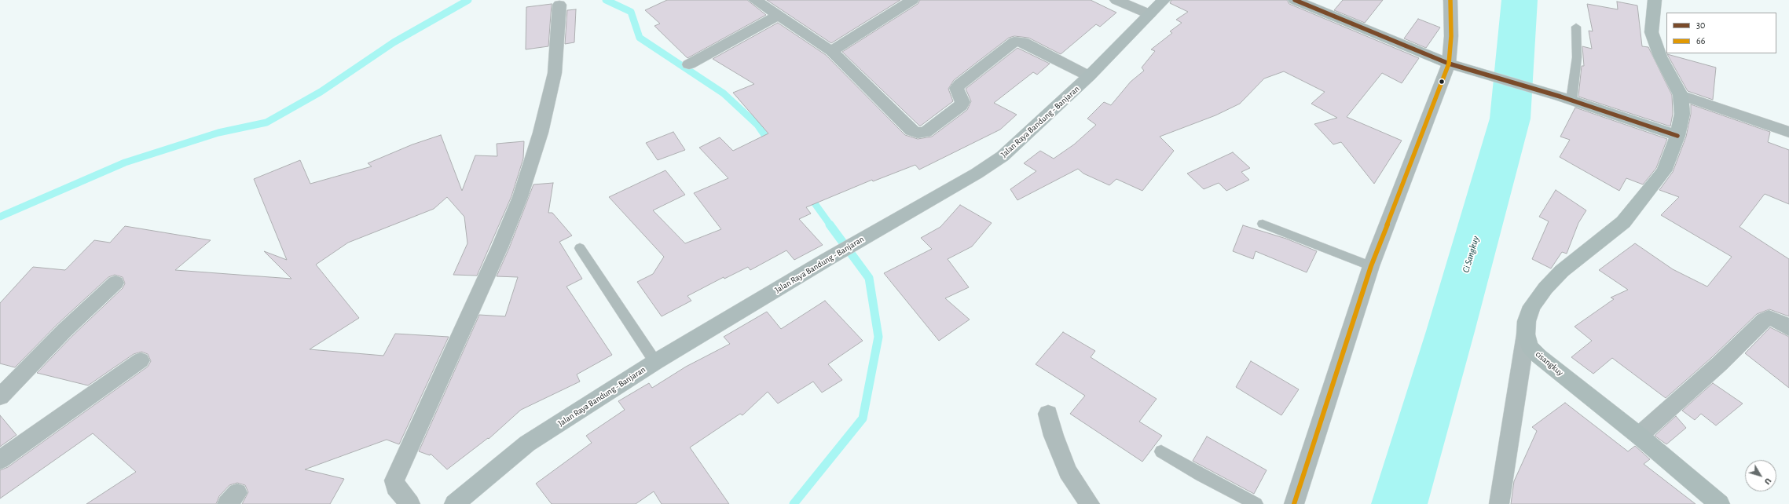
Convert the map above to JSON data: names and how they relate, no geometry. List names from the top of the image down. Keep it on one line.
{"streets":{"main road":["Jalan Raya Bandung - Banjaran"],"street":["cisangkuy"]},"water":["Ci Sangkuy"],"lines":["transit line 30","transit line 66"],"legend":["30","66"],"north":"bottom right"}
